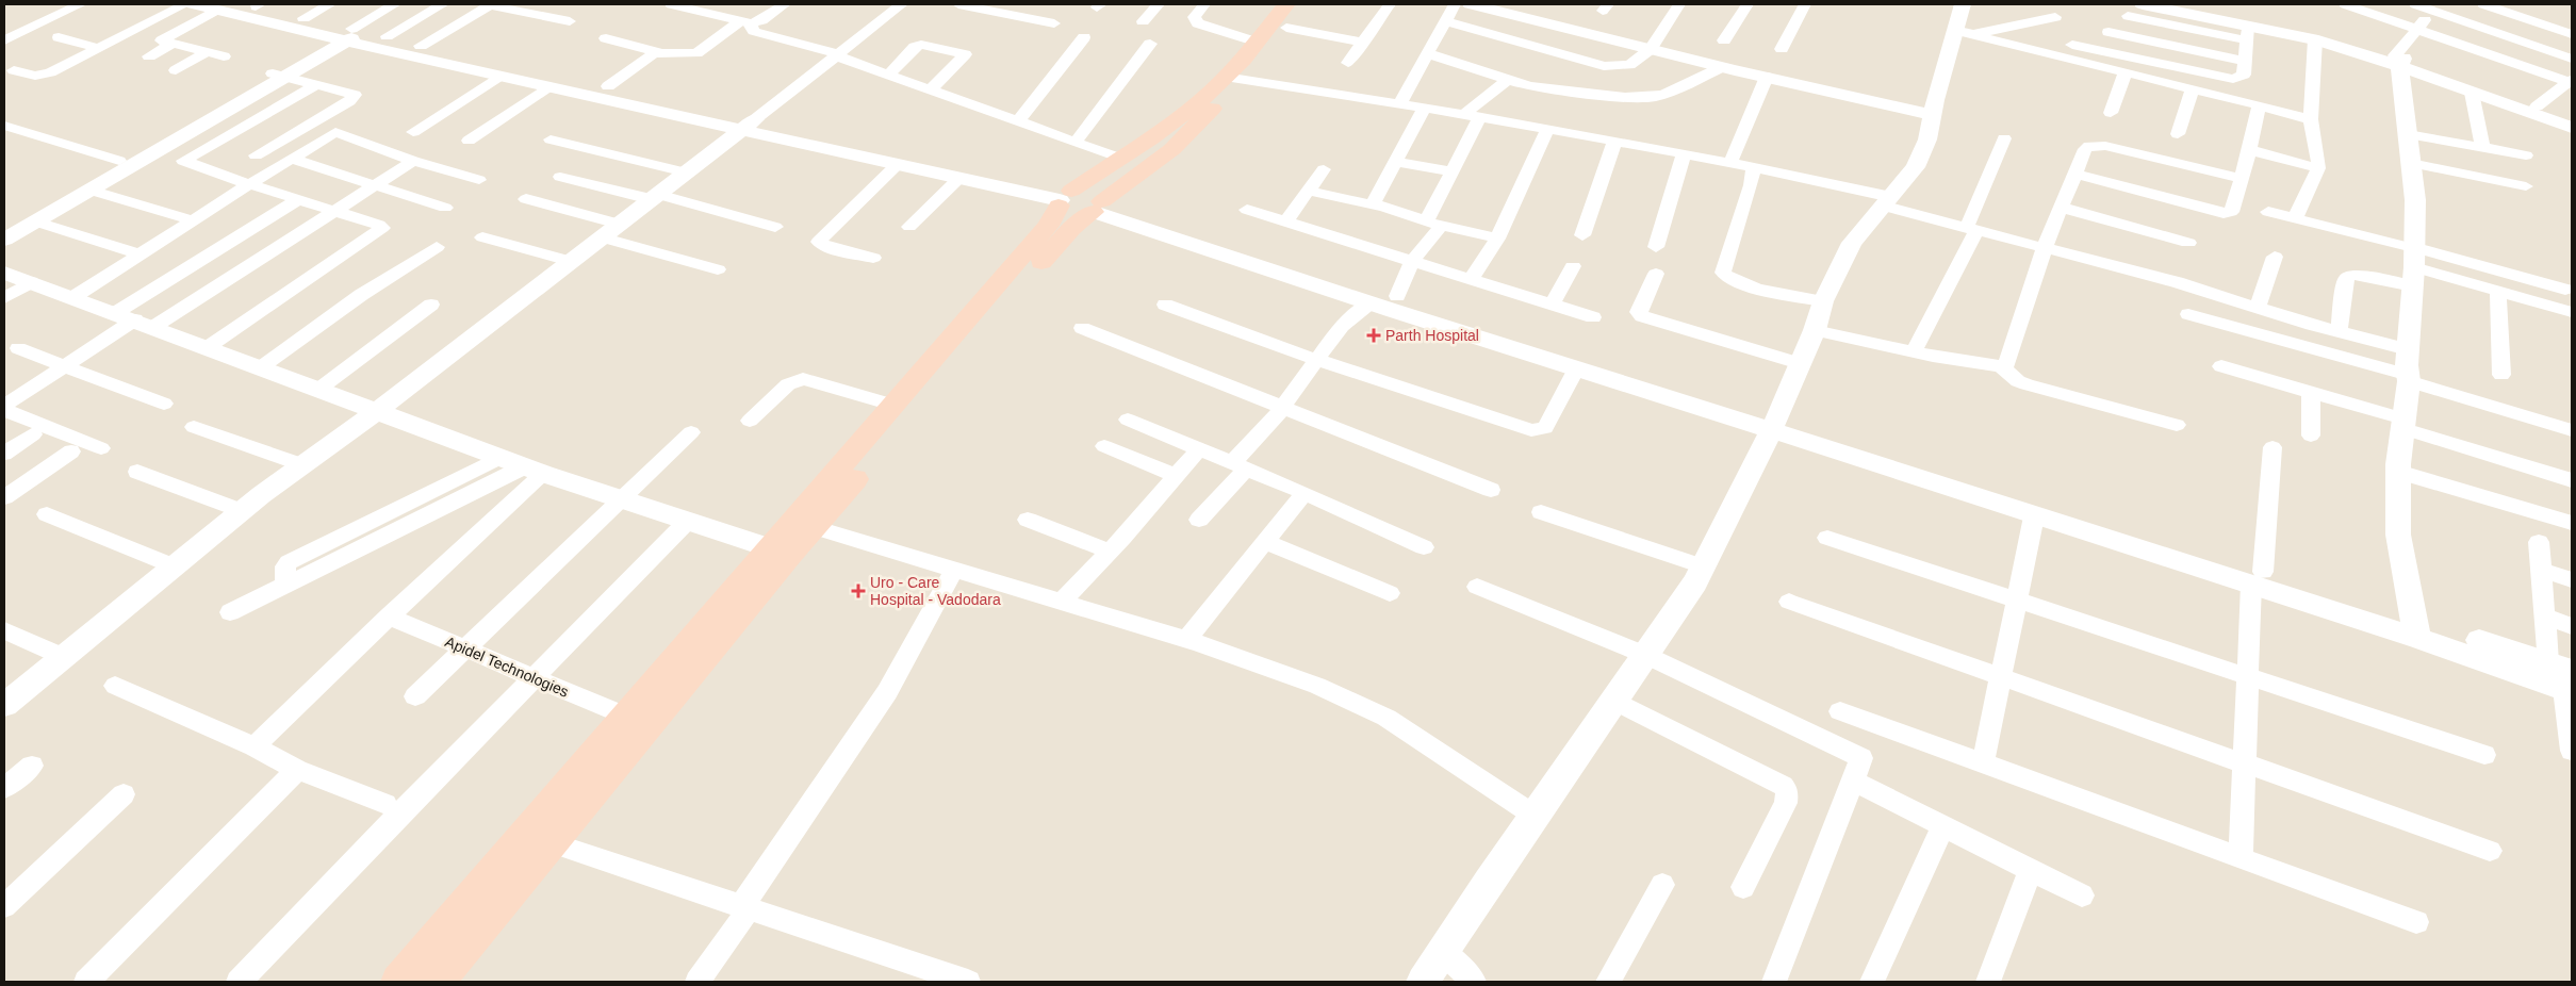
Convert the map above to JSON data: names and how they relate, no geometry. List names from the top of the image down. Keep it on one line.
{"streets":{"street":["Apidel Technologies"]},"places":{"health":["Parth Hospital","Uro - Care Hospital - Vadodara"]}}
